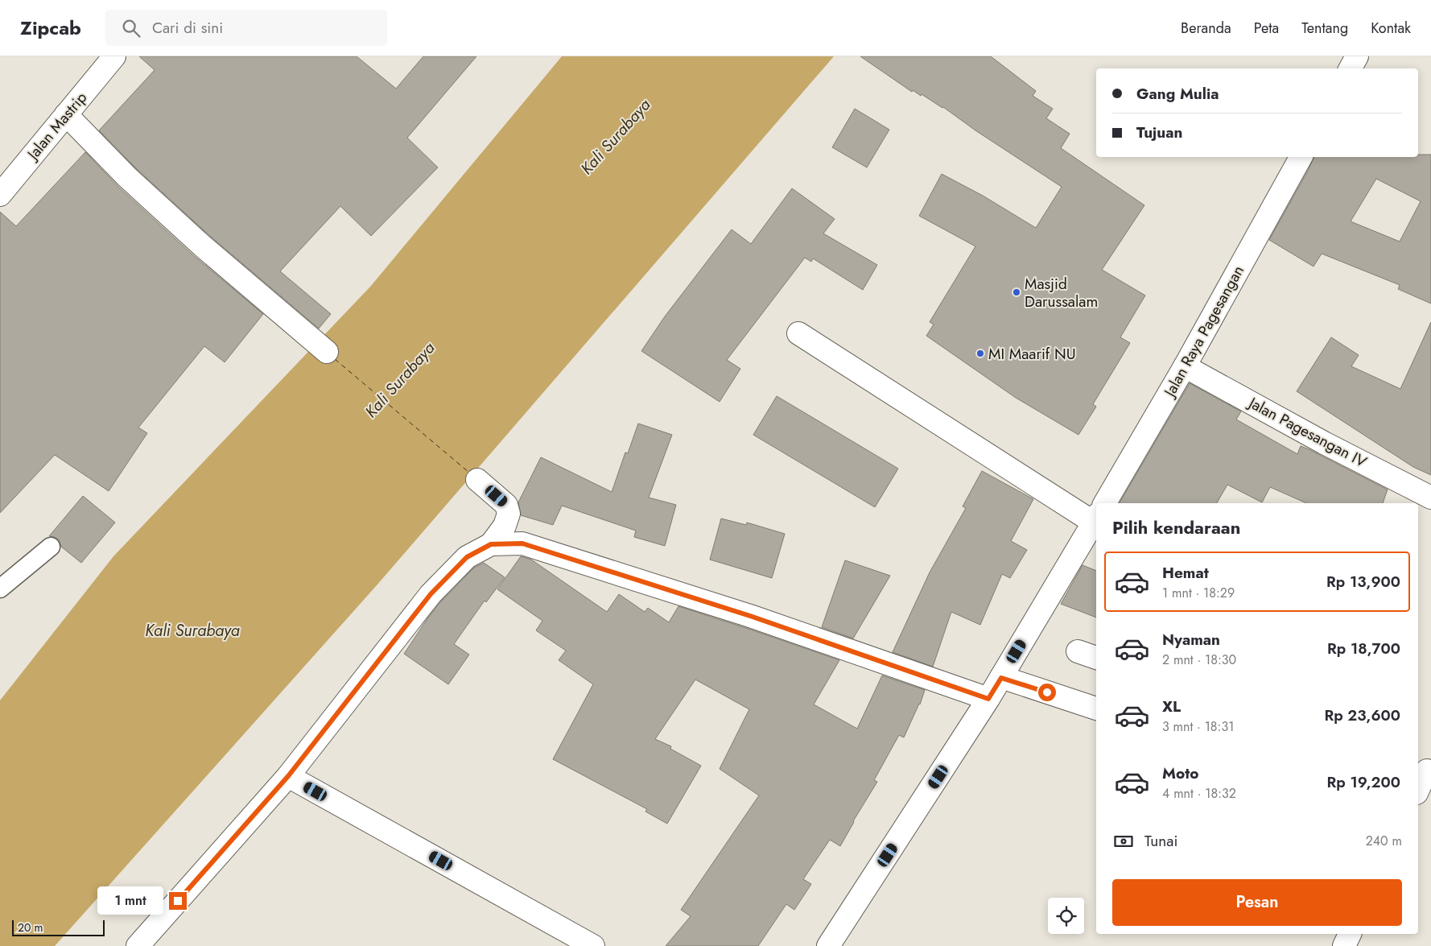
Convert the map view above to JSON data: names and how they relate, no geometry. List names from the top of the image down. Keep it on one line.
{"streets":{"street":["Jalan Mastrip","Jalan Raya Pagesangan","Jalan Pagesangan IV"]},"crossings":[["Jalan Raya Pagesangan","Jalan Pagesangan IV"]],"water":["Kali Surabaya"],"places":["Masjid Darussalam","MI Maarif NU"],"scale_bar":"20 m","page":{"header":"Zipcab","search":"Cari di sini","nav":["Beranda","Peta","Tentang","Kontak"],"banner":["Gang Mulia","Tujuan"],"heading":"Pilih kendaraan","list":[{"name":"Hemat","note":"1 mnt · 18:29","value":"Rp 13,900"},{"name":"Nyaman","note":"2 mnt · 18:30","value":"Rp 18,700"},{"name":"XL","note":"3 mnt · 18:31","value":"Rp 23,600"},{"name":"Moto","note":"4 mnt · 18:32","value":"Rp 19,200"}],"pay":["Tunai","240 m"],"buttons":"Pesan","bubble":"1 mnt","scale":"20 m"}}
